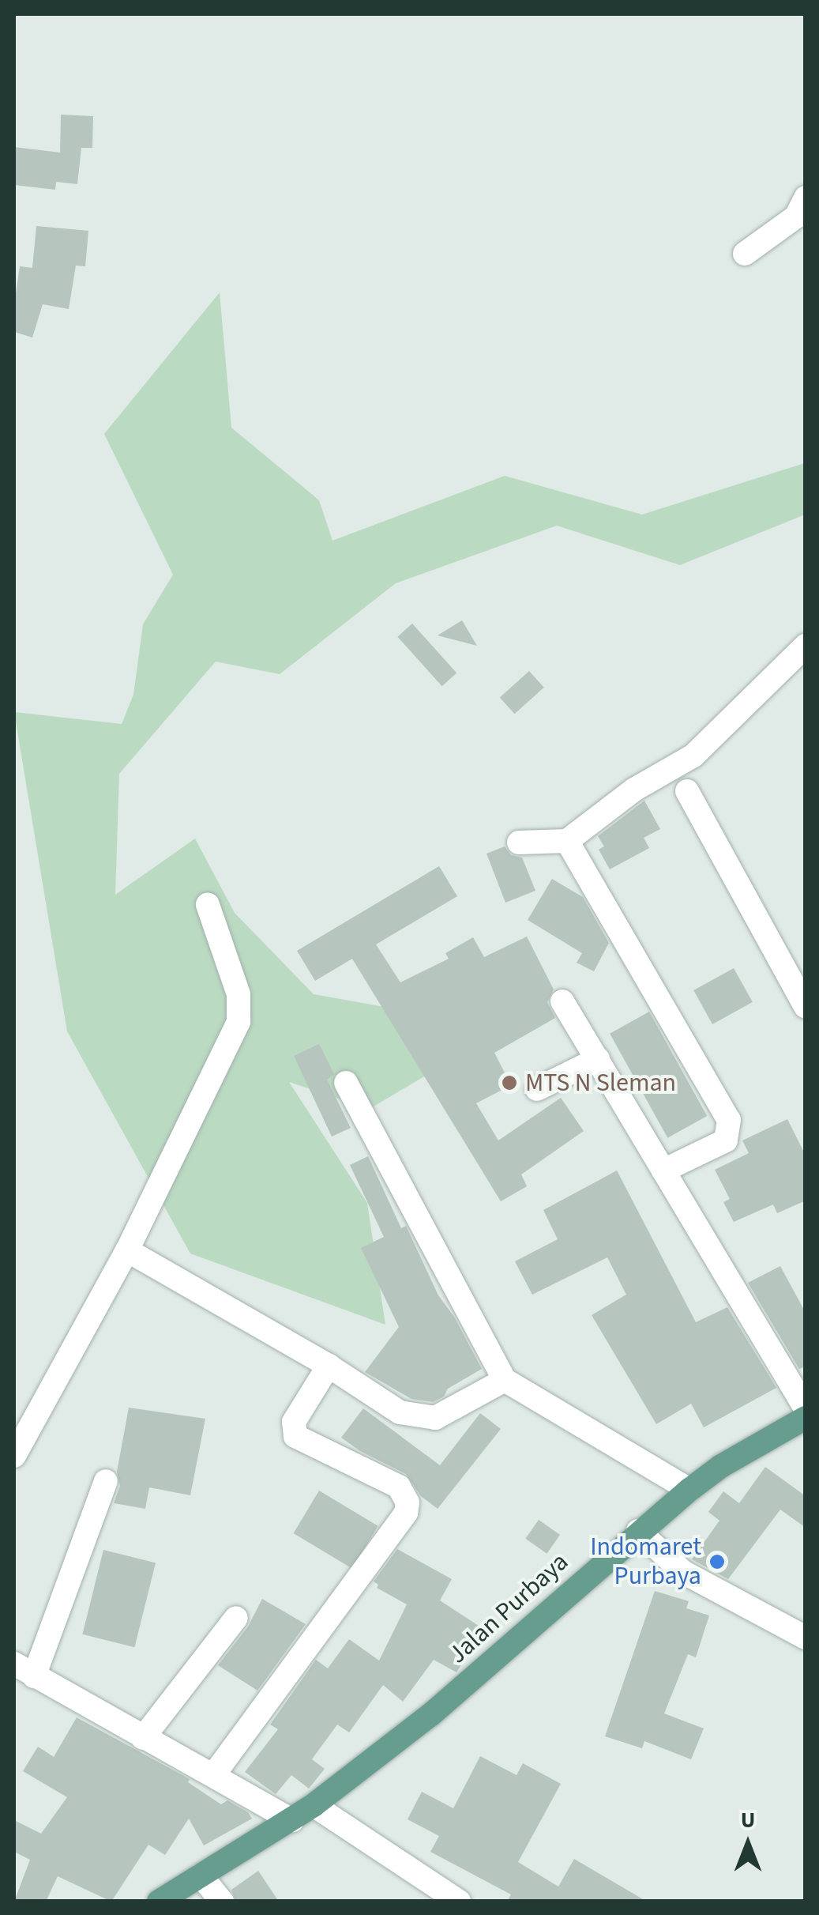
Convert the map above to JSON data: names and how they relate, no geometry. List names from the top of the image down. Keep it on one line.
{"streets":{"main road":["Jalan Purbaya"]},"places":["MTS N Sleman","Indomaret Purbaya"],"north":"top"}
